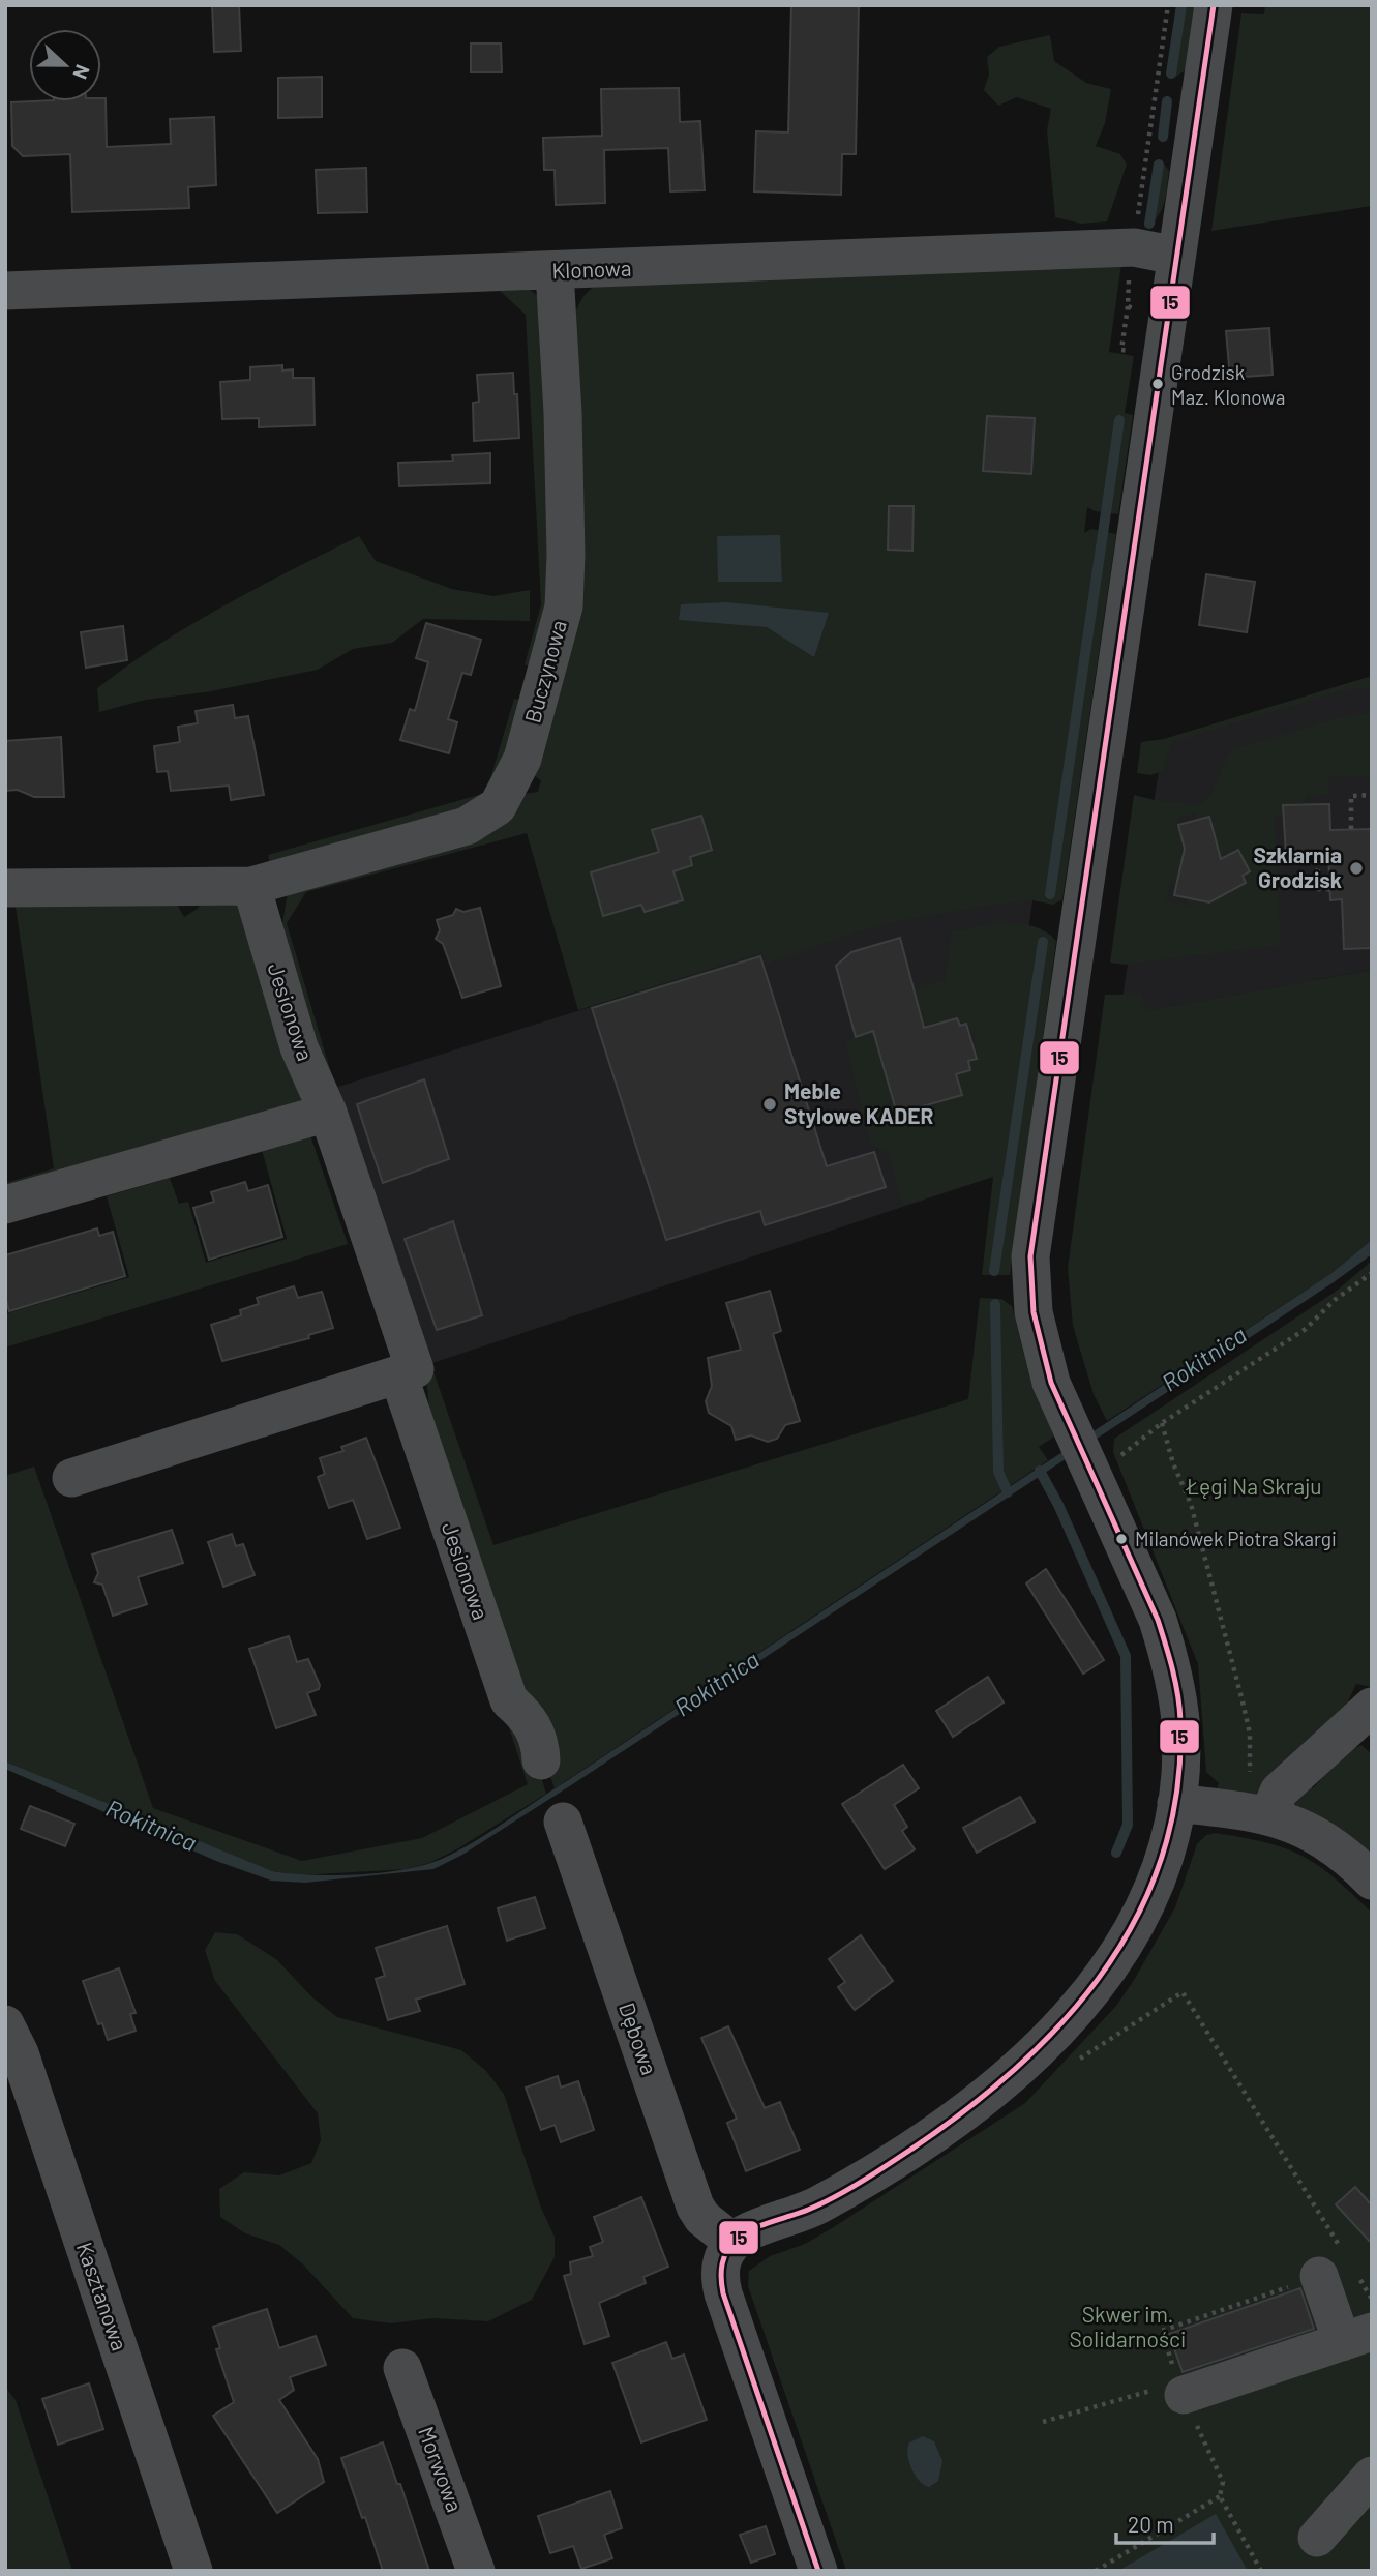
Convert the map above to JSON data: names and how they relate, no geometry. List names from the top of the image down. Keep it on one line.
{"streets":{"street":["Klonowa","Buczynowa","Jesionowa","Dębowa","Kasztanowa","Morwowa"]},"crossings":[["Klonowa","Buczynowa"],["Buczynowa","Jesionowa"]],"water":["Rokitnica"],"parks":["Łęgi Na Skraju","Skwer im. Solidarności"],"places":["Grodzisk Maz. Klonowa","Szklarnia Grodzisk","Meble Stylowe KADER","Milanówek Piotra Skargi"],"lines":["transit line 15"],"scale_bar":"20 m","north":"right"}
